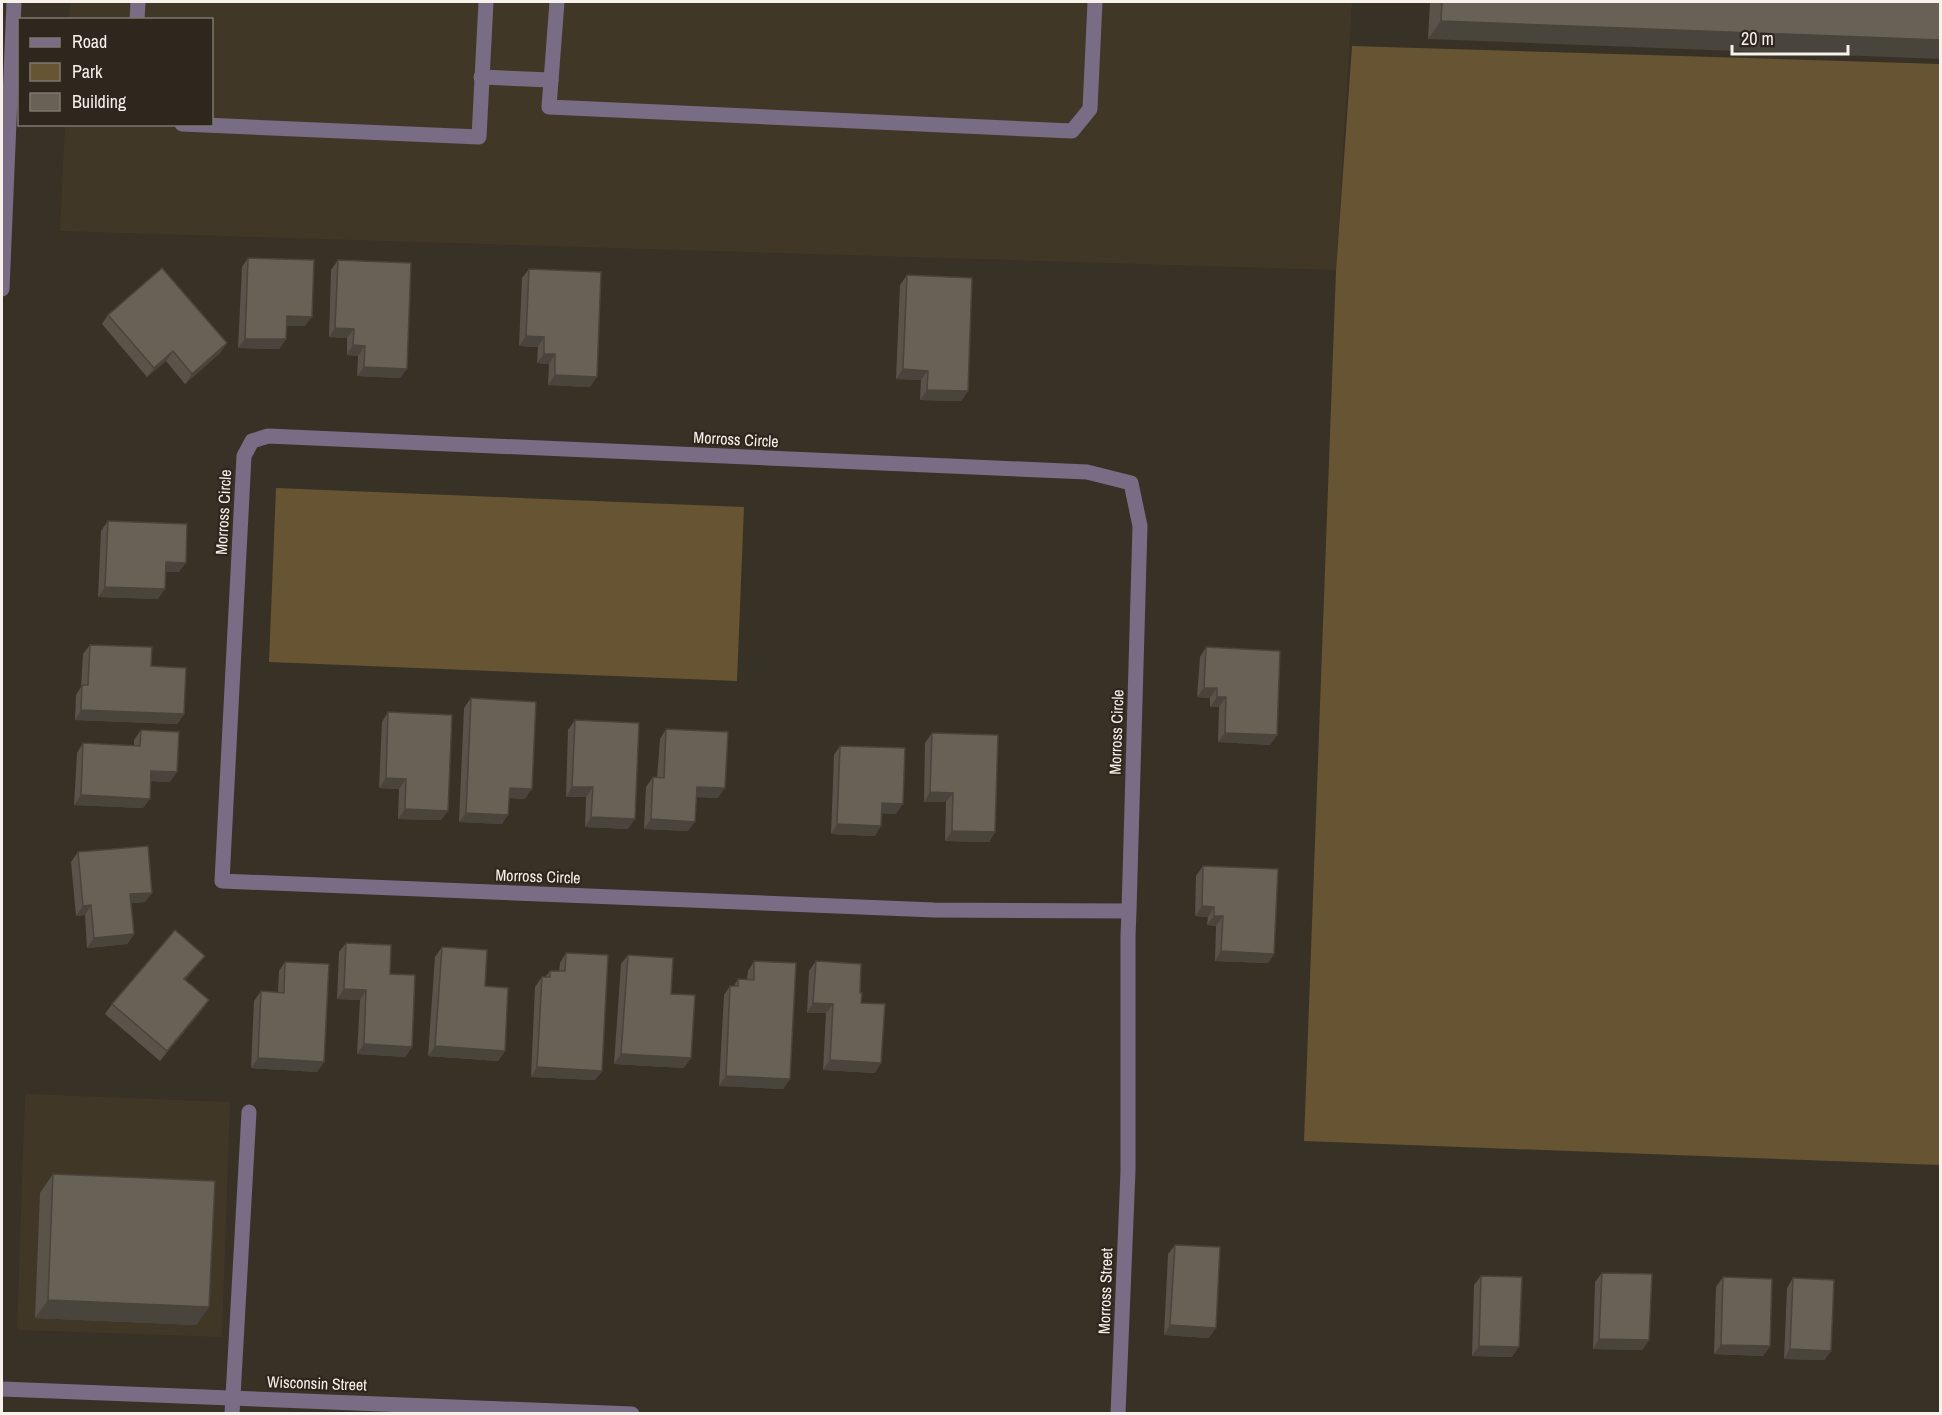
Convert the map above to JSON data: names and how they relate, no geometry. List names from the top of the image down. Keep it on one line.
{"streets":{"street":["Morross Circle","Morross Street","Wisconsin Street"]},"crossings":[["Morross Circle","Morross Street"]],"legend":["Road","Park","Building"],"scale_bar":"20 m"}
